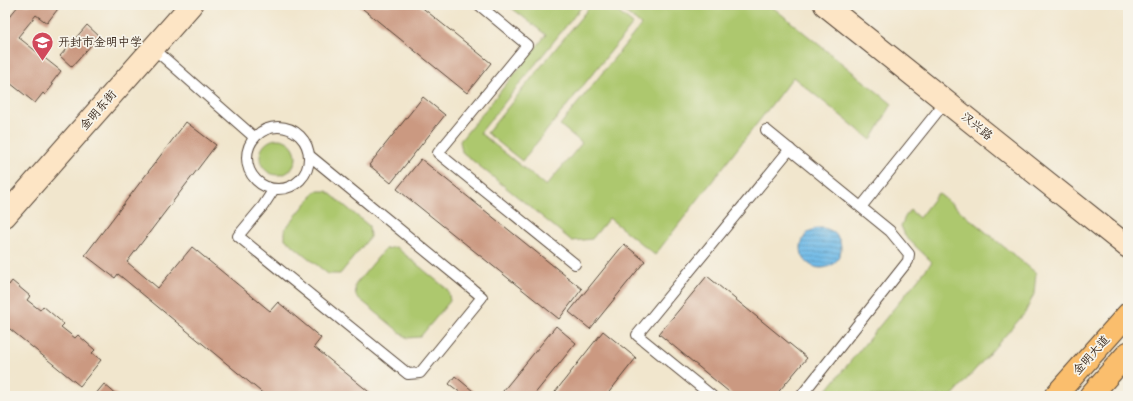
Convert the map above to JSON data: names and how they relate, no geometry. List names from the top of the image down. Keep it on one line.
{"streets":{"main road":["金明大道"],"street":["金明东街","汉兴路"]},"places":{"school or university":["开封市金明中学"]}}
